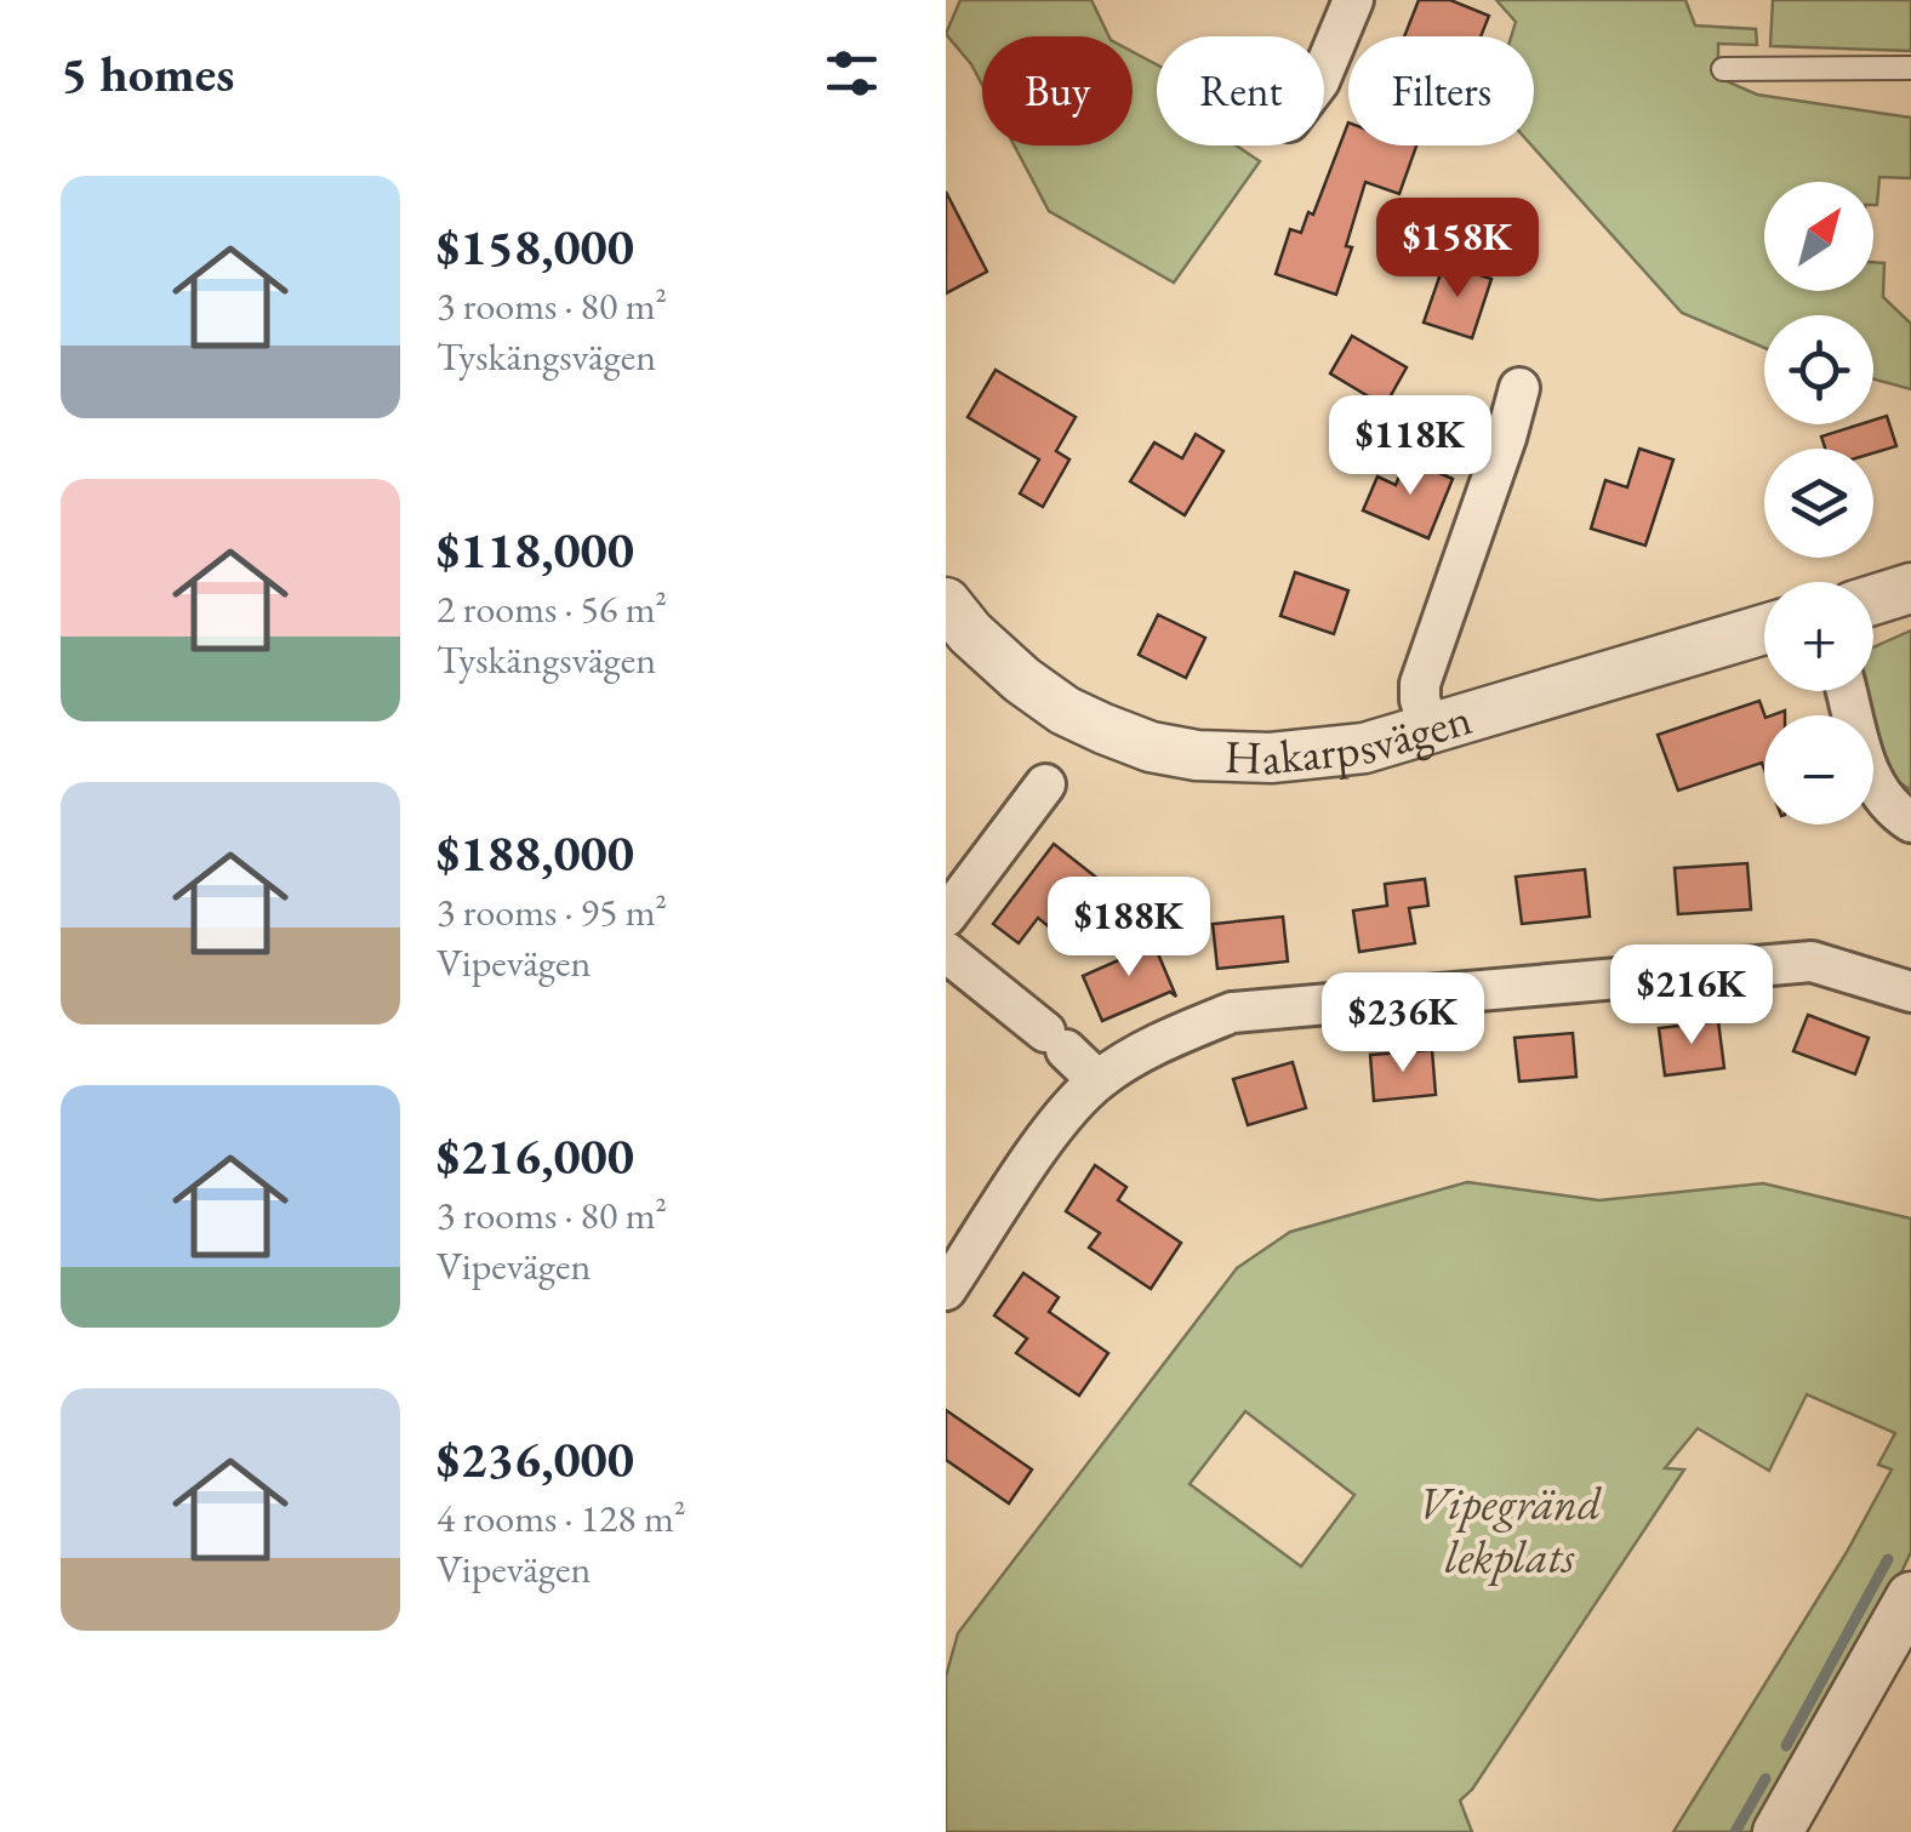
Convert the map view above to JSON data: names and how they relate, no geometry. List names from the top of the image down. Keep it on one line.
{"streets":{"street":["Hakarpsvägen"]},"parks":["Vipegränd lekplats"],"north":"top right","page":{"heading":"5 homes","chip":["Buy","Rent","Filters"],"list":[{"name":"$158,000","note":"3 rooms · 80 m² · Tyskängsvägen"},{"name":"$118,000","note":"2 rooms · 56 m² · Tyskängsvägen"},{"name":"$188,000","note":"3 rooms · 95 m² · Vipevägen"},{"name":"$216,000","note":"3 rooms · 80 m² · Vipevägen"},{"name":"$236,000","note":"4 rooms · 128 m² · Vipevägen"}],"map_buttons":["+","−"],"price":["$158K","$118K","$188K","$216K","$236K"]}}
